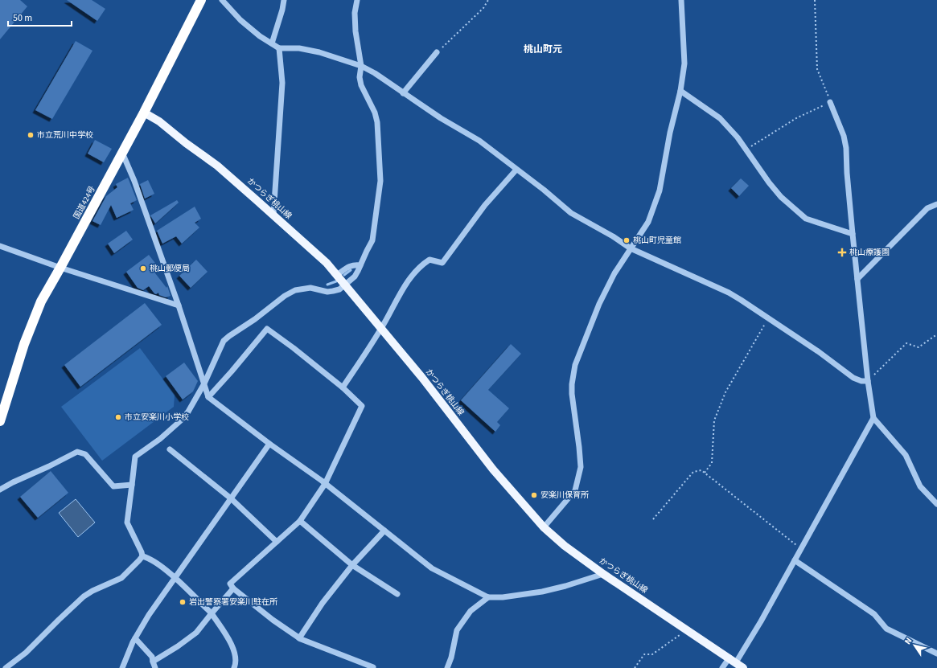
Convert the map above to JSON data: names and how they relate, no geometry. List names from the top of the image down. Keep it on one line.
{"streets":{"highway":["国道424号"],"main road":["かつらぎ桃山線"]},"crossings":[["かつらぎ桃山線","国道424号"]],"districts":["桃山町元"],"places":{"other":["市立荒川中学校","桃山町児童館","桃山郵便局","市立安楽川小学校","安楽川保育所","岩出警察署安楽川駐在所"],"health":["桃山療護園"]},"scale_bar":"50 m","north":"top left"}
